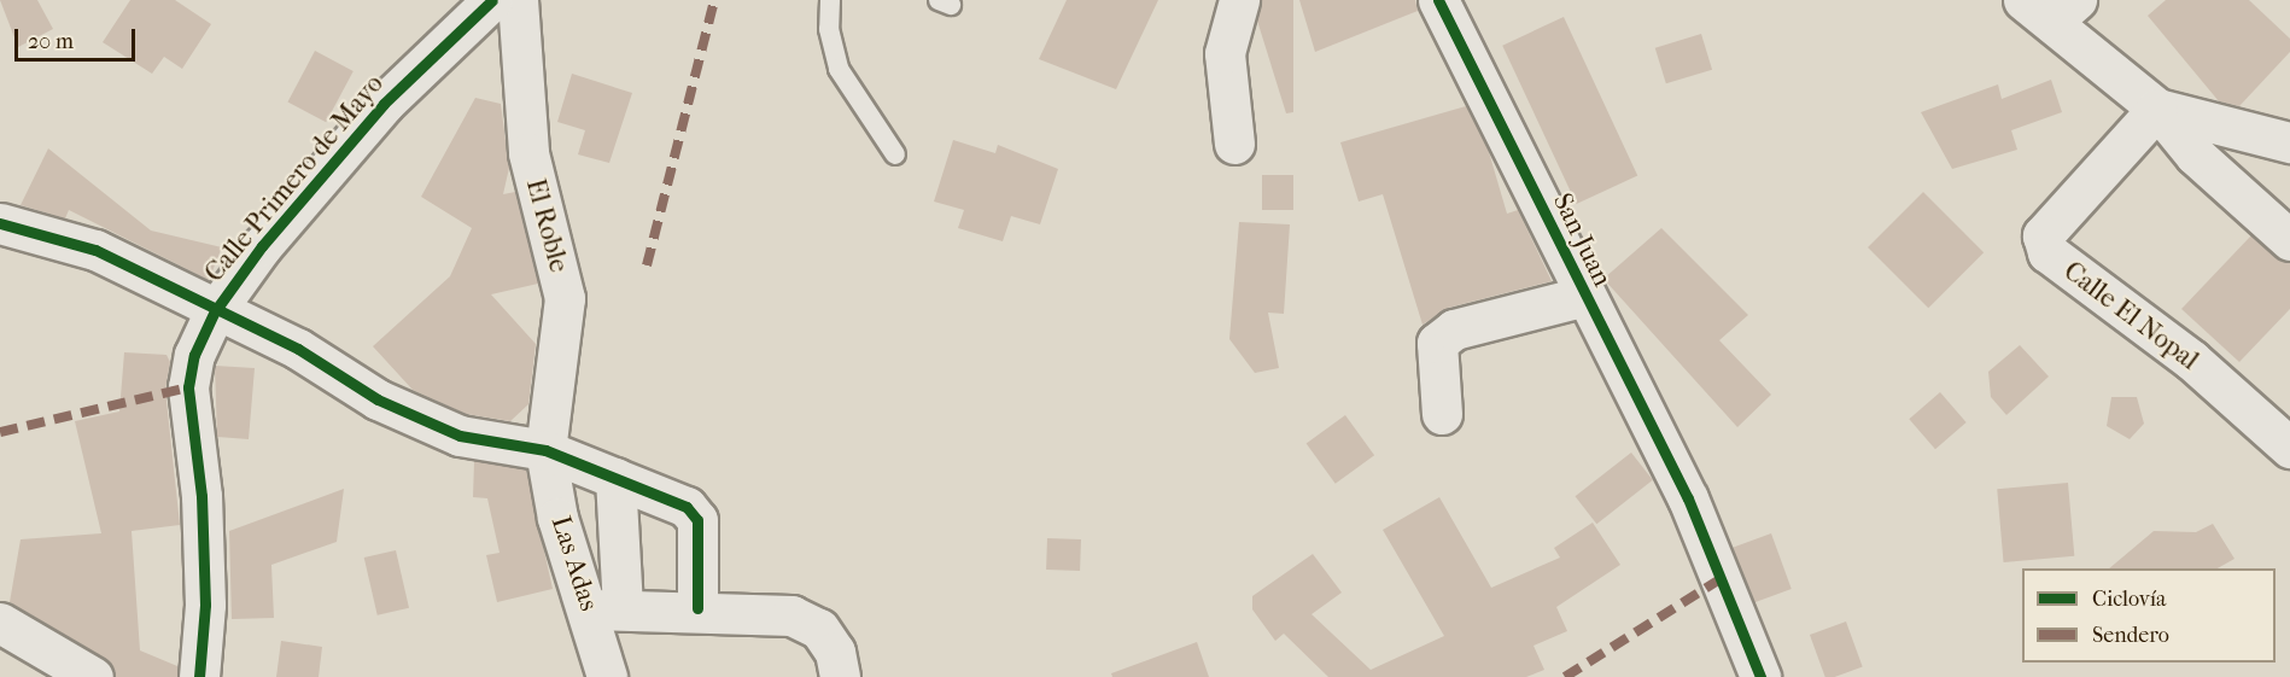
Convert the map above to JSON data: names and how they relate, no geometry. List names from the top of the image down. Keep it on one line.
{"streets":{"street":["Calle Primero de Mayo","El Roble","San Juan","Calle El Nopal","Las Adas"]},"crossings":[["El Roble","Las Adas"]],"legend":["Ciclovía","Sendero"],"scale_bar":"20 m"}
